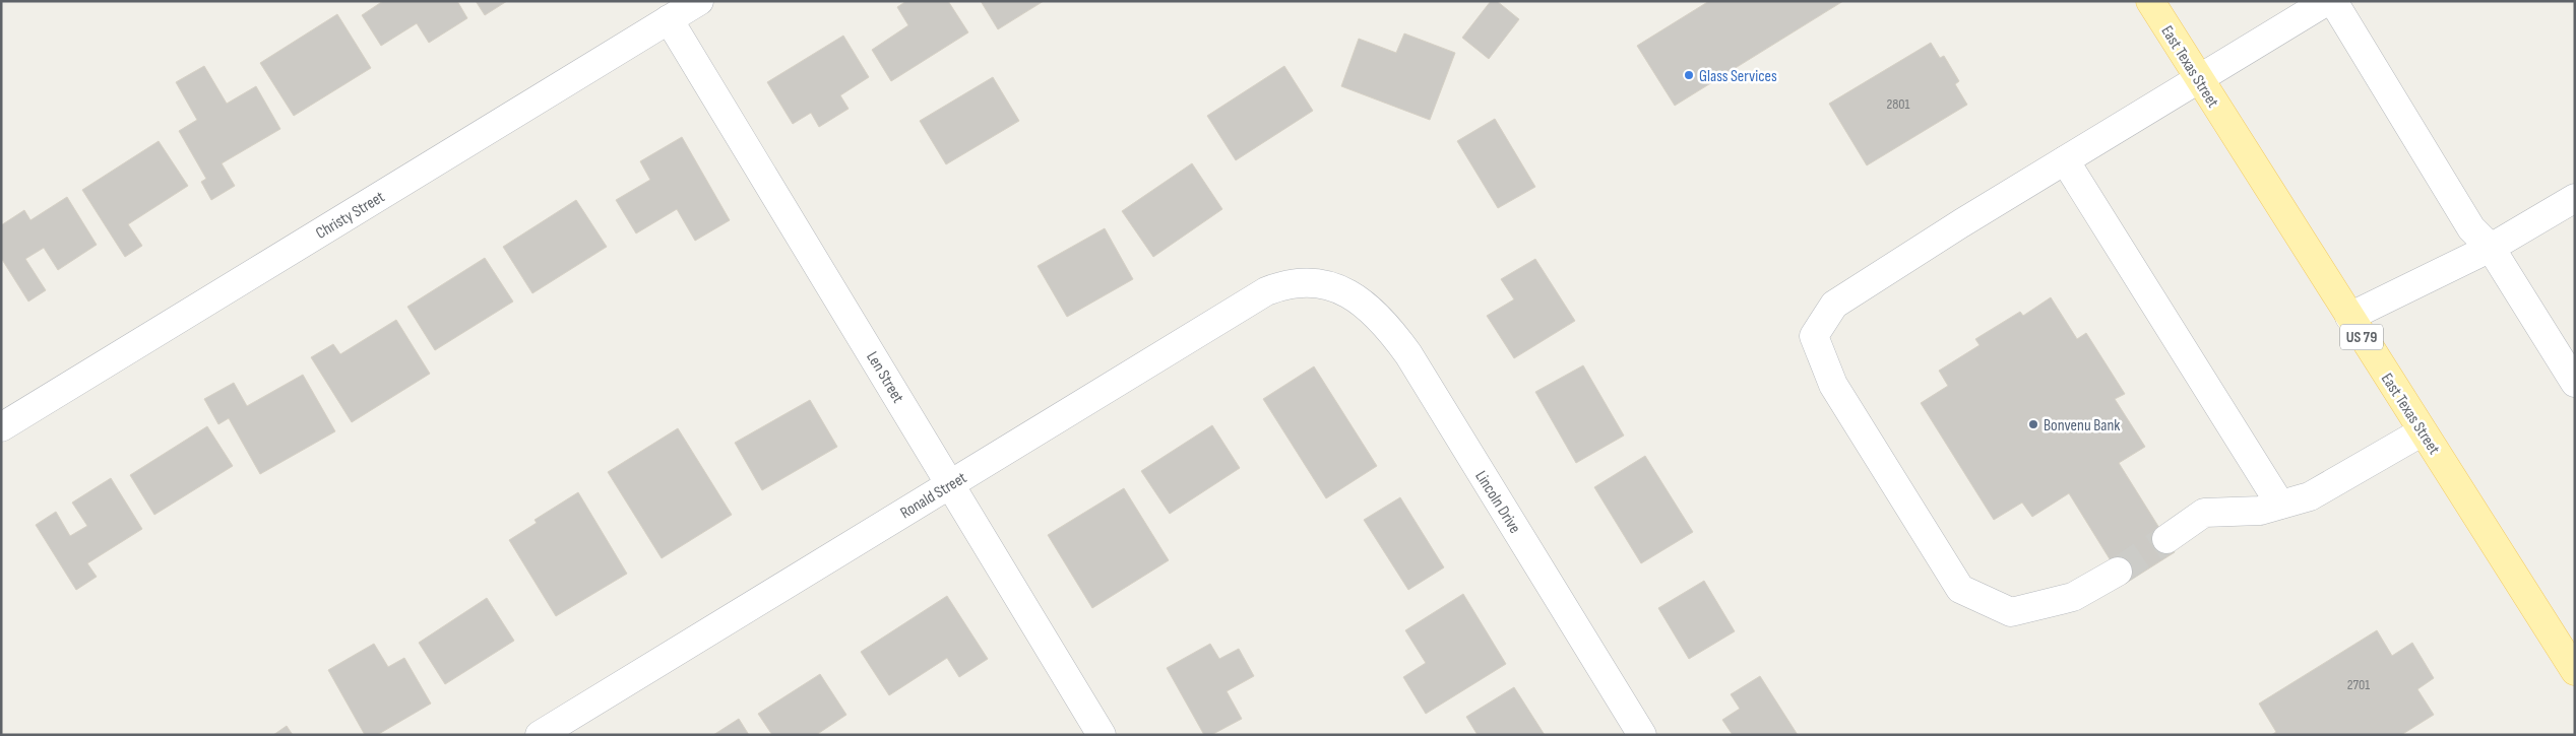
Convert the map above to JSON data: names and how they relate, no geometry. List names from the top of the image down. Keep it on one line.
{"streets":{"main road":["East Texas Street","US 79"],"street":["Christy Street","Len Street","Ronald Street","Lincoln Drive"]},"crossings":[["Christy Street","Len Street"],["Len Street","Ronald Street"],["Ronald Street","Lincoln Drive"]],"places":["Glass Services","Bonvenu Bank"],"house_numbers":["2801","2701"]}
